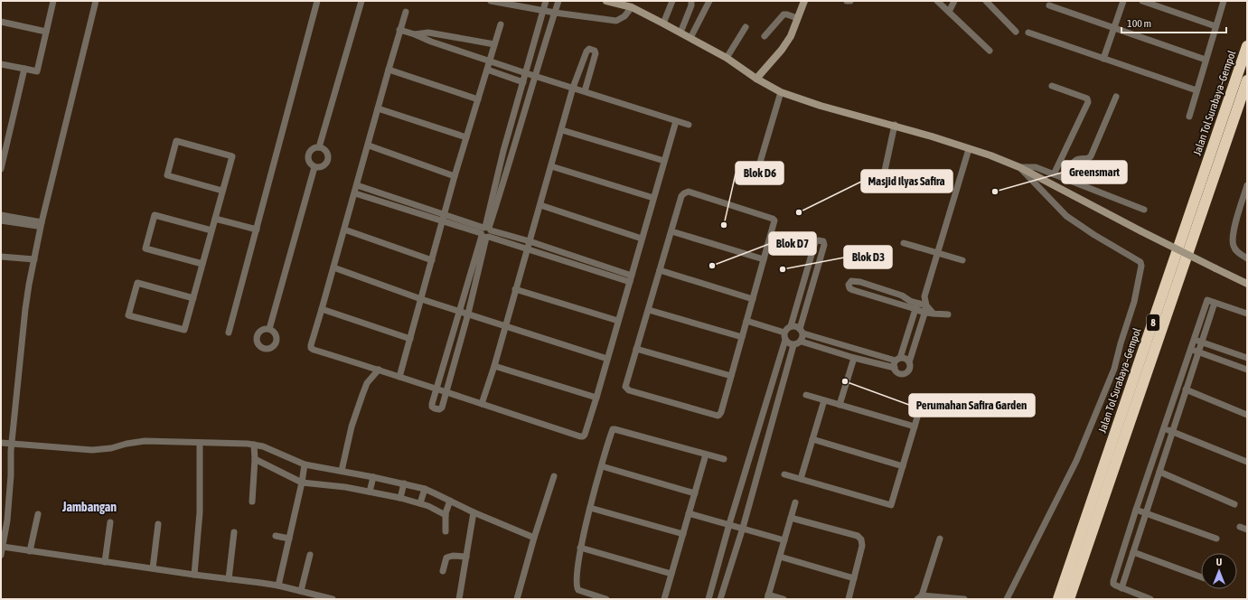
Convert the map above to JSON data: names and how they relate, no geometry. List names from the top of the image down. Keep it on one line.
{"streets":{"highway":["Jalan Tol Surabaya–Gempol","8"]},"districts":["Jambangan"],"places":["Greensmart","Masjid Ilyas Safira","Blok D6","Blok D7","Blok D3","Perumahan Safira Garden"],"scale_bar":"100 m","north":"top"}
